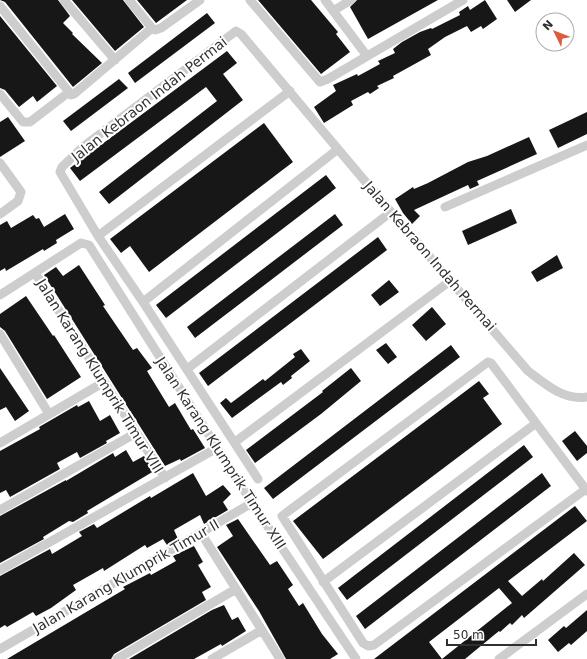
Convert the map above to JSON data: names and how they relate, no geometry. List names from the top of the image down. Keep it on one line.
{"streets":{"street":["Jalan Kebraon Indah Permai","Jalan Karang Klumprik Timur VIII","Jalan Karang Klumprik Timur XIII","Jalan Karang Klumprik Timur II"]},"crossings":[["Jalan Karang Klumprik Timur VIII","Jalan Karang Klumprik Timur XIII"],["Jalan Karang Klumprik Timur XIII","Jalan Karang Klumprik Timur II"]],"scale_bar":"50 m","north":"top left"}
